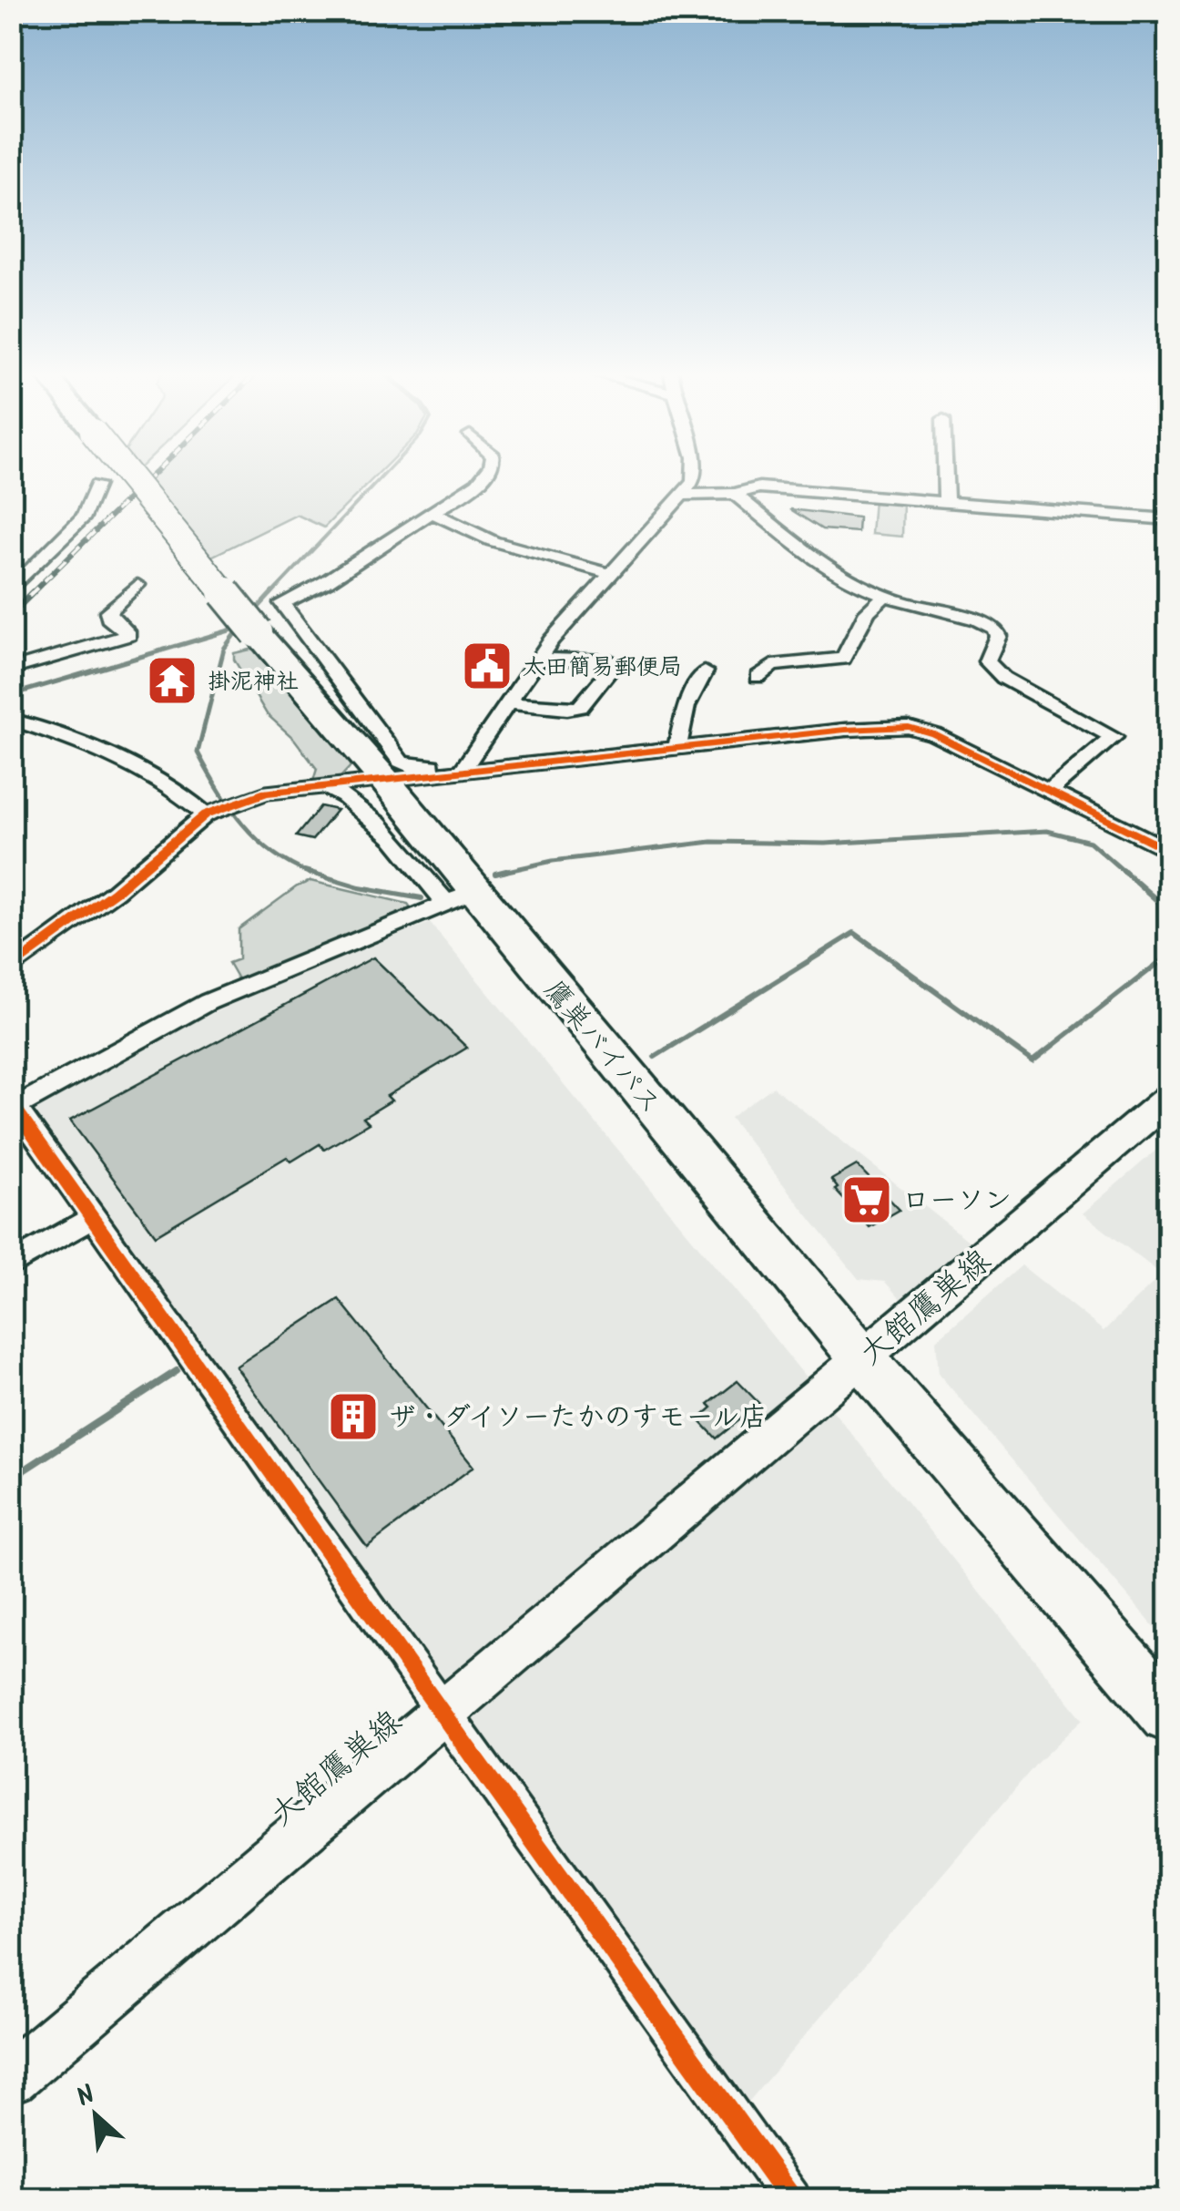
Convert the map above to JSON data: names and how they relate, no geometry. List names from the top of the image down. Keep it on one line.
{"streets":{"highway":["鷹巣バイパス"],"main road":["大館鷹巣線"]},"crossings":[["鷹巣バイパス","大館鷹巣線"]],"places":{"public building":["太田簡易郵便局"],"temple":["掛泥神社"],"supermarket":["ローソン"],"building":["ザ・ダイソーたかのすモール店"]},"north":"top left"}
